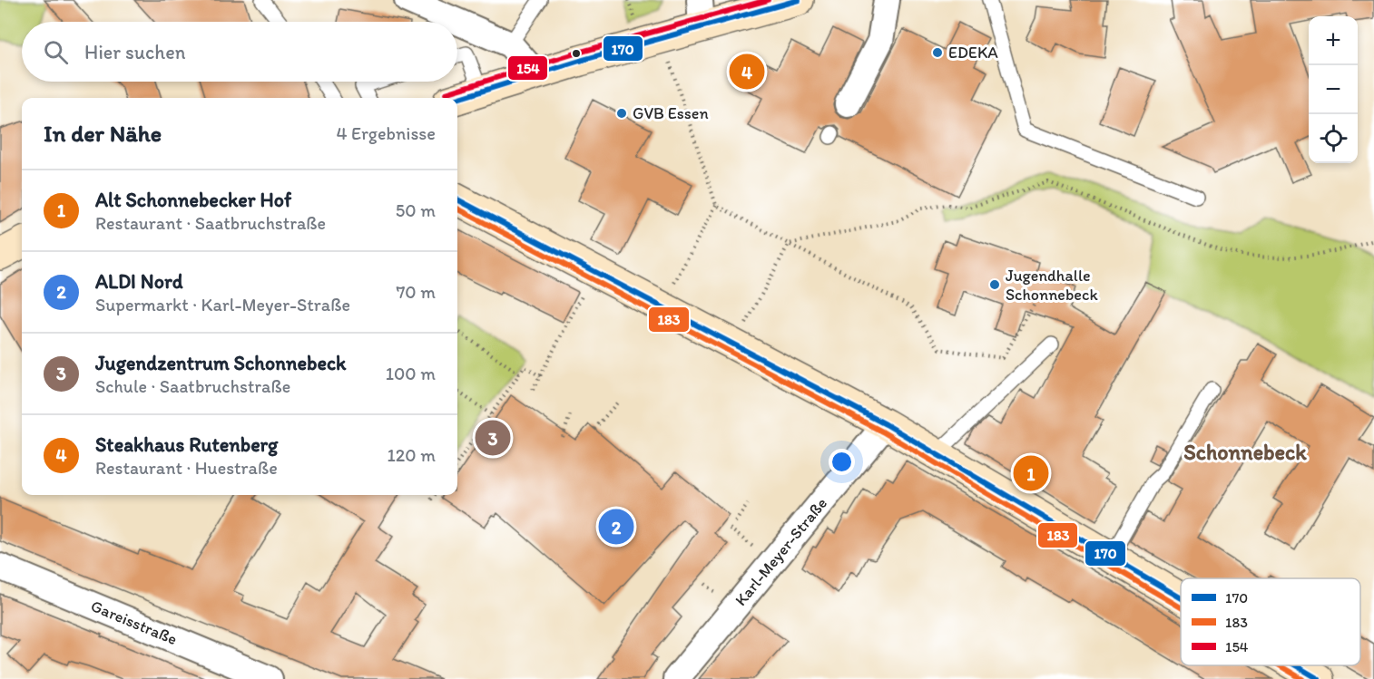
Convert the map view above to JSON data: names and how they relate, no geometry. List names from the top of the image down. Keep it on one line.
{"streets":{"street":["Karl-Meyer-Straße","Gareisstraße"]},"districts":["Schonnebeck"],"places":["EDEKA","GVB Essen","Jugendhalle Schonnebeck"],"lines":["transit line 170","transit line 154","transit line 183"],"legend":["170","183","154"],"page":{"map_buttons":["+","−"],"search":"Hier suchen","pins":["4","3","1","2"],"heading":["In der Nähe","4 Ergebnisse"],"list":[{"mark":"1","name":"Alt Schonnebecker Hof","note":"Restaurant · Saatbruchstraße","value":"50 m"},{"mark":"2","name":"ALDI Nord","note":"Supermarkt · Karl-Meyer-Straße","value":"70 m"},{"mark":"3","name":"Jugendzentrum Schonnebeck","note":"Schule · Saatbruchstraße","value":"100 m"},{"mark":"4","name":"Steakhaus Rutenberg","note":"Restaurant · Huestraße","value":"120 m"}]}}
